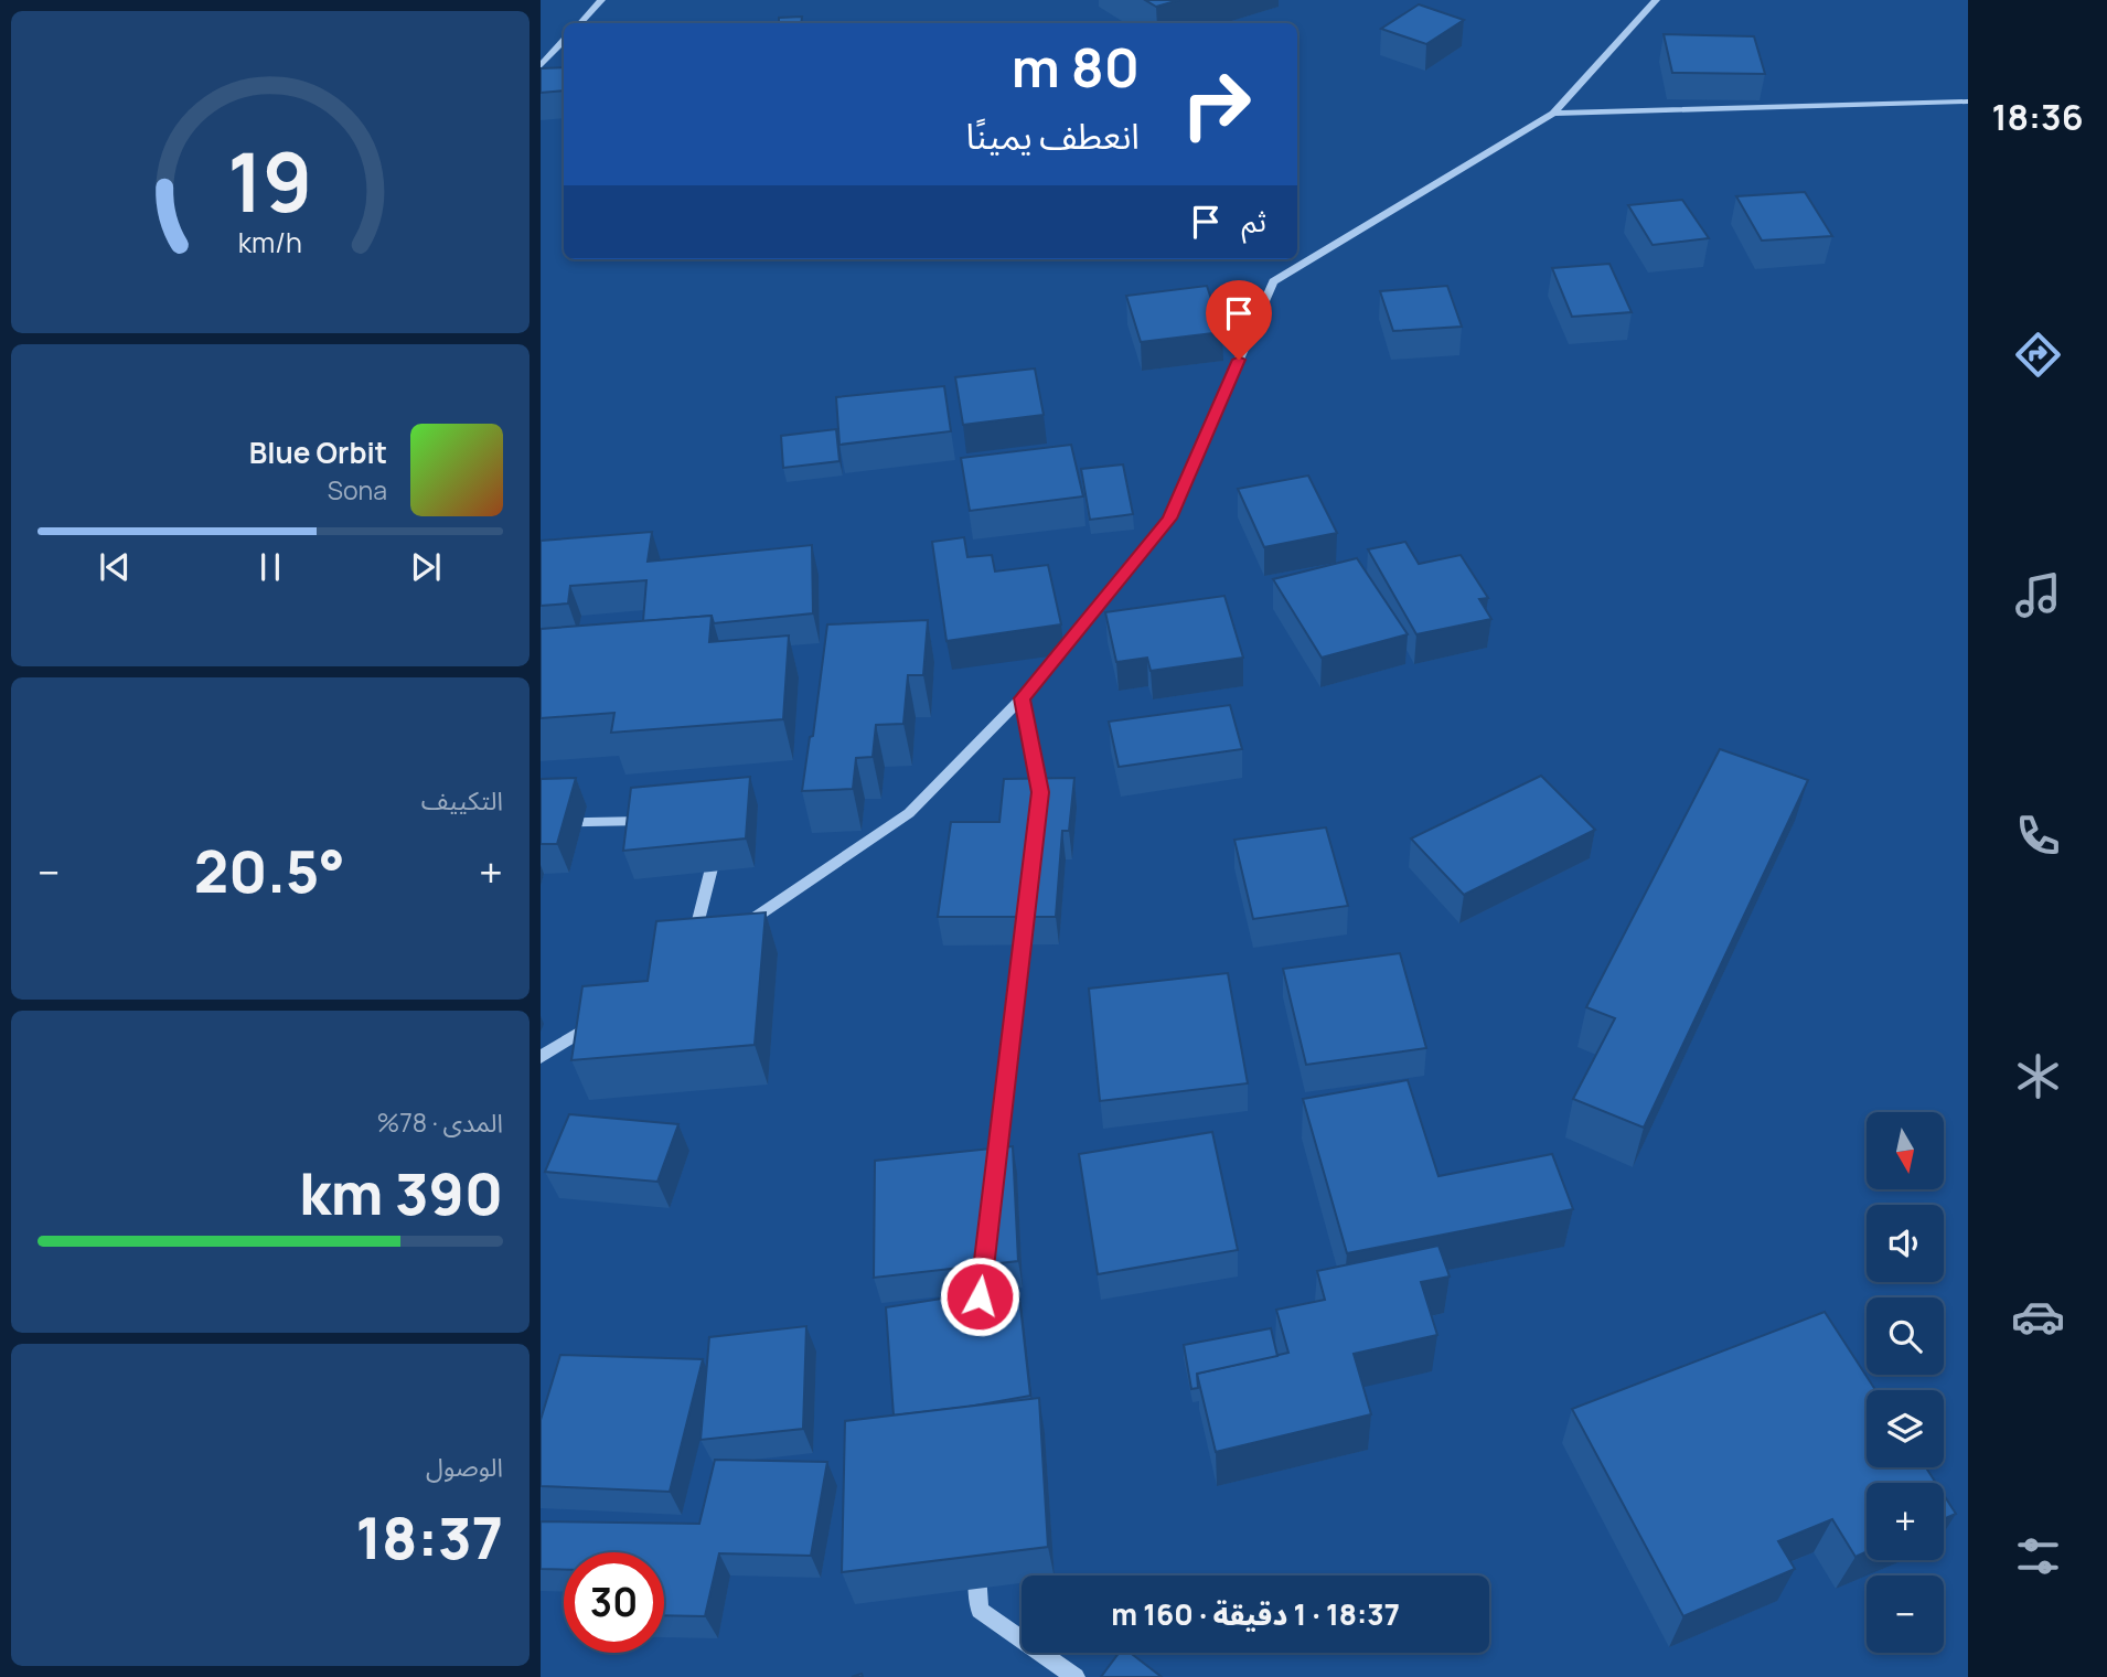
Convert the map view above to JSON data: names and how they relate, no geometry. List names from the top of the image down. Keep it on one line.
{"north":"bottom","page":{"tabs":"18:36","turn":["80 m","انعطف يمينًا"],"then":"ثم","song":["Blue Orbit","Sona"],"tile":["التكييف",["المدى · 78%","390 km"],["الوصول","18:37"]],"heat":["−","20.5°","+"],"map_buttons":["+","−"],"limit":"30","trip":"18:37 · 1 دقيقة · 160 m","gauge":["19","km/h"]}}
